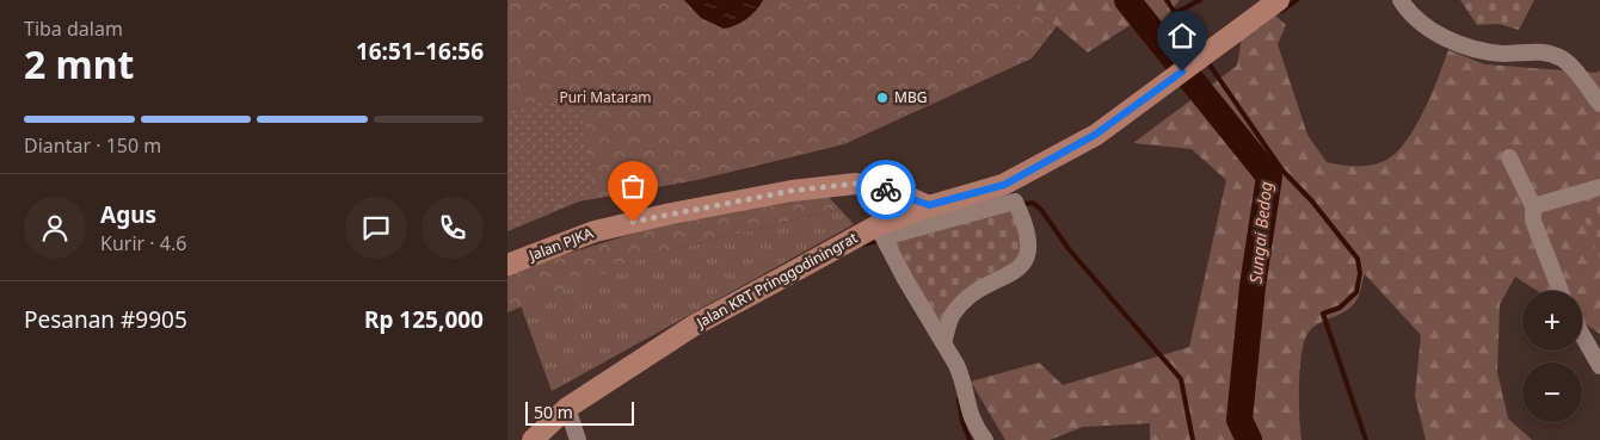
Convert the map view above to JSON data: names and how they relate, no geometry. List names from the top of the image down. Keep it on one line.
{"streets":{"main road":["Jalan PJKA","Jalan KRT Pringgodiningrat"]},"crossings":[["Jalan PJKA","Jalan KRT Pringgodiningrat"]],"water":["Sungai Bedog"],"parks":["Puri Mataram"],"places":["MBG"],"scale_bar":"50 m","page":{"heading":["2 mnt","Tiba dalam","16:51–16:56"],"panel":["Agus","Kurir · 4.6","Pesanan #9905","Rp 125,000"],"bar":"Diantar · 150 m","map_buttons":["+","−"],"scale":"50 m"}}
